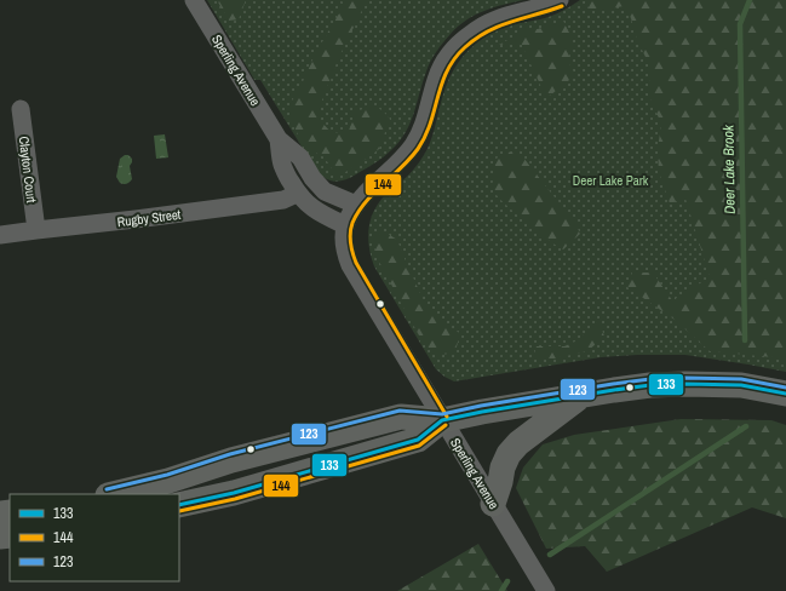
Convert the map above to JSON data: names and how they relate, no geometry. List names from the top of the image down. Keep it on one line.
{"streets":{"street":["Sperling Avenue","Clayton Court","Rugby Street"]},"crossings":[["Sperling Avenue","Rugby Street"],["Clayton Court","Rugby Street"]],"water":["Deer Lake Brook"],"parks":["Deer Lake Park"],"lines":["transit line 144","transit line 123","transit line 133"],"legend":["133","144","123"]}
